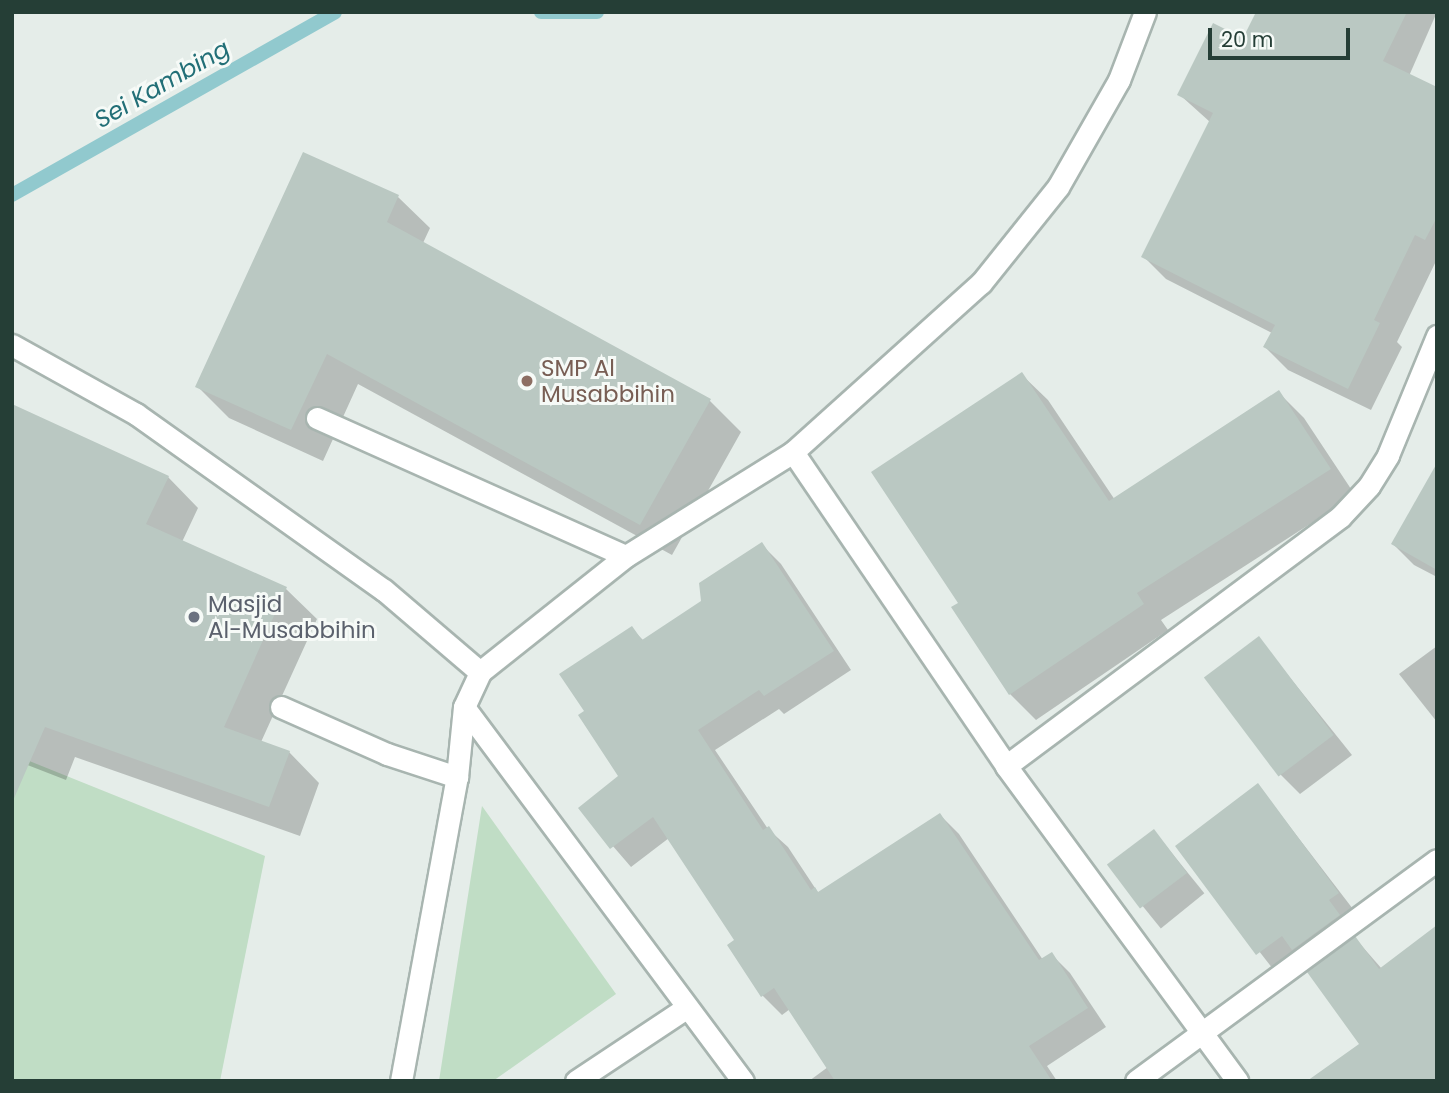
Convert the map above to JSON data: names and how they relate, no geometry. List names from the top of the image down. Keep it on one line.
{"water":["Sei Kambing"],"places":["SMP Al Musabbihin","Masjid Al-Musabbihin"],"scale_bar":"20 m"}
